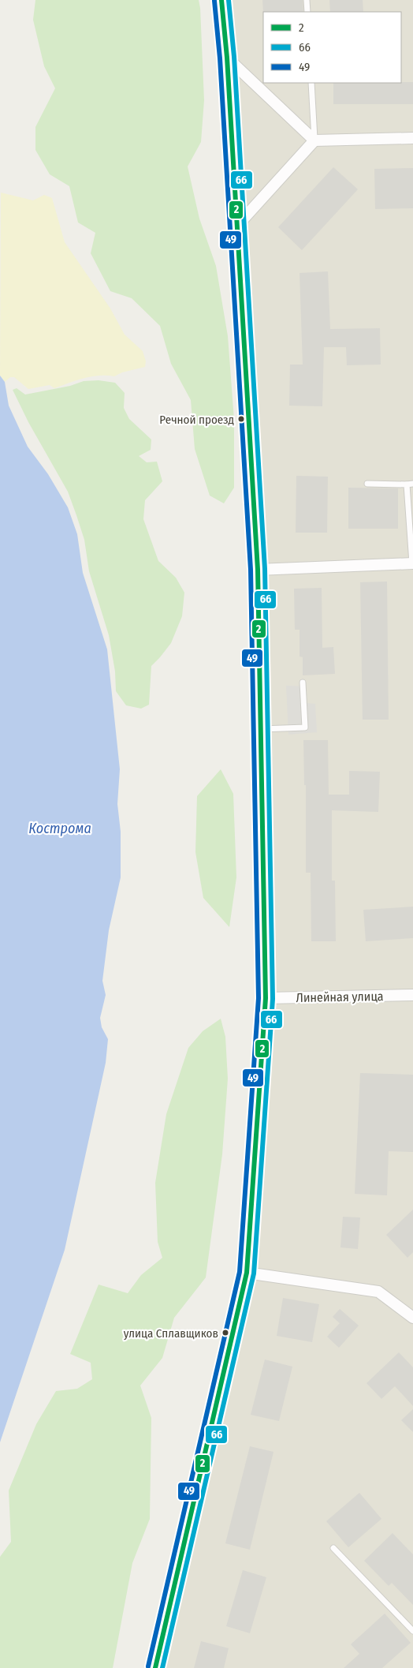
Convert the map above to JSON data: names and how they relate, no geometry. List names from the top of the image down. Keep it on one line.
{"streets":{"street":["Линейная улица"]},"water":["Кострома"],"places":["Речной проезд","улица Сплавщиков"],"lines":["transit line 2","transit line 66","transit line 49"],"legend":["2","66","49"]}
